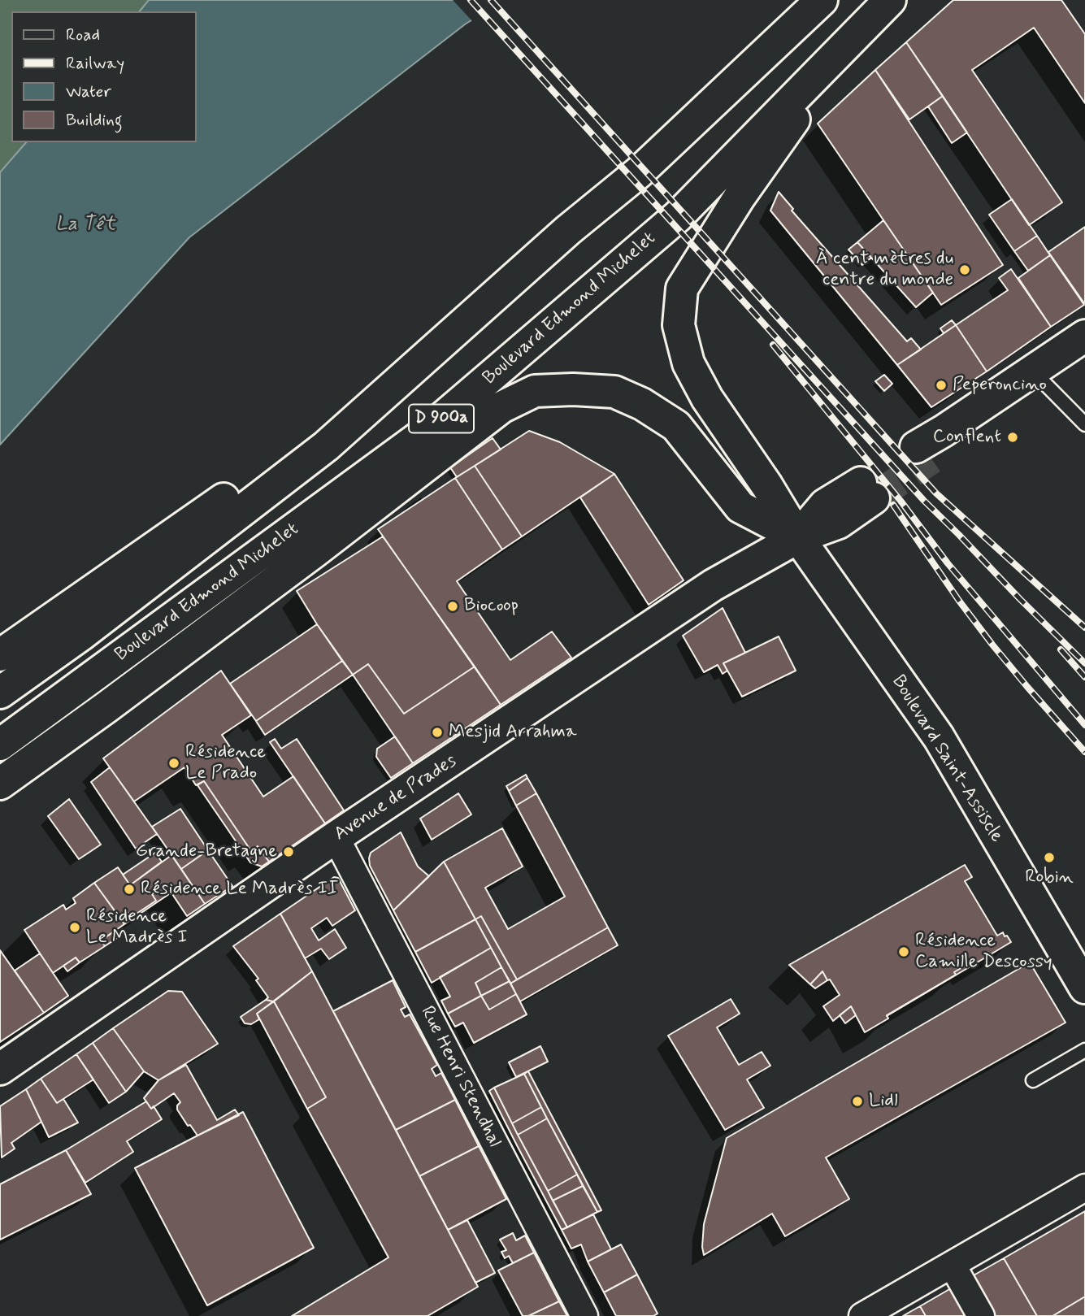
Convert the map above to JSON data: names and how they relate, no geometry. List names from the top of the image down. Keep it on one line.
{"streets":{"main road":["Boulevard Edmond Michelet","D 900a","Boulevard Saint-Assiscle","Avenue de Prades"],"street":["Rue Henri Stendhal"]},"crossings":[["Boulevard Edmond Michelet","Boulevard Saint-Assiscle"],["Boulevard Saint-Assiscle","Avenue de Prades"],["Avenue de Prades","Rue Henri Stendhal"]],"water":["La Têt"],"places":["À cent mètres du centre du monde","Peperoncino","Conflent","Biocoop","Mesjid Arrahma","Résidence Le Prado","Grande-Bretagne","Robin","Résidence Le Madrès II","Résidence Le Madrès I","Résidence Camille Descossy","Lidl"],"legend":["Road","Railway","Water","Building"]}
